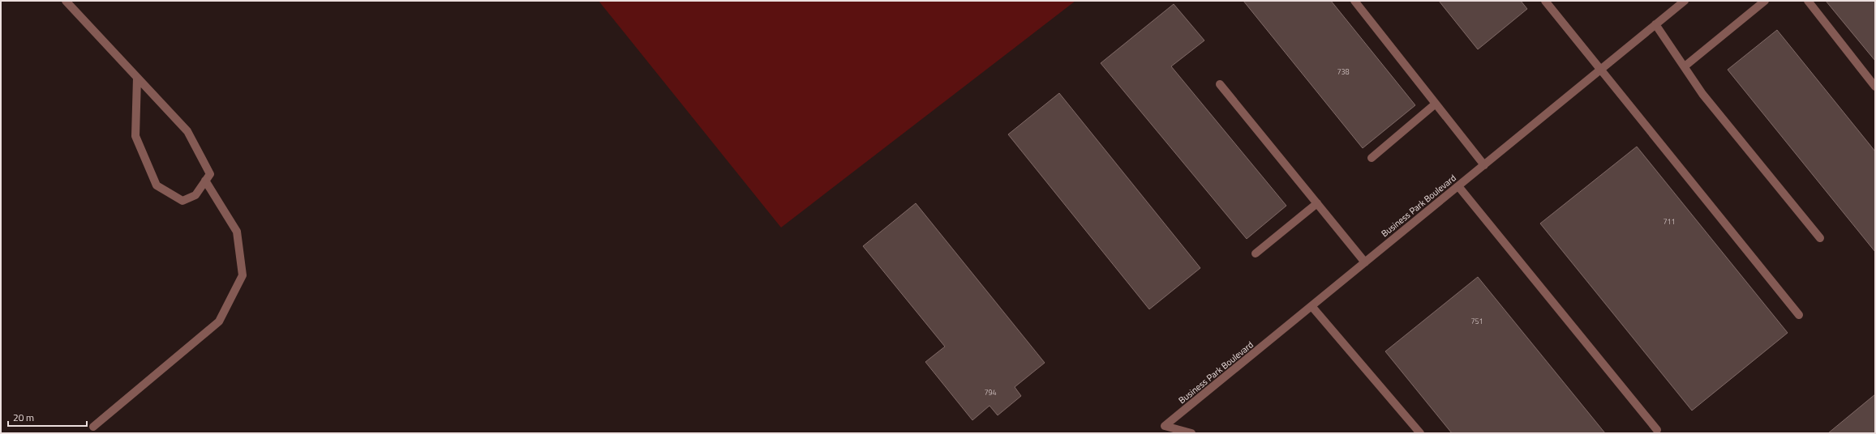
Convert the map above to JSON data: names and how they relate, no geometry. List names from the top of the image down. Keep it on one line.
{"streets":{"street":["Business Park Boulevard"]},"house_numbers":["738","711","751","794"],"scale_bar":"20 m"}
